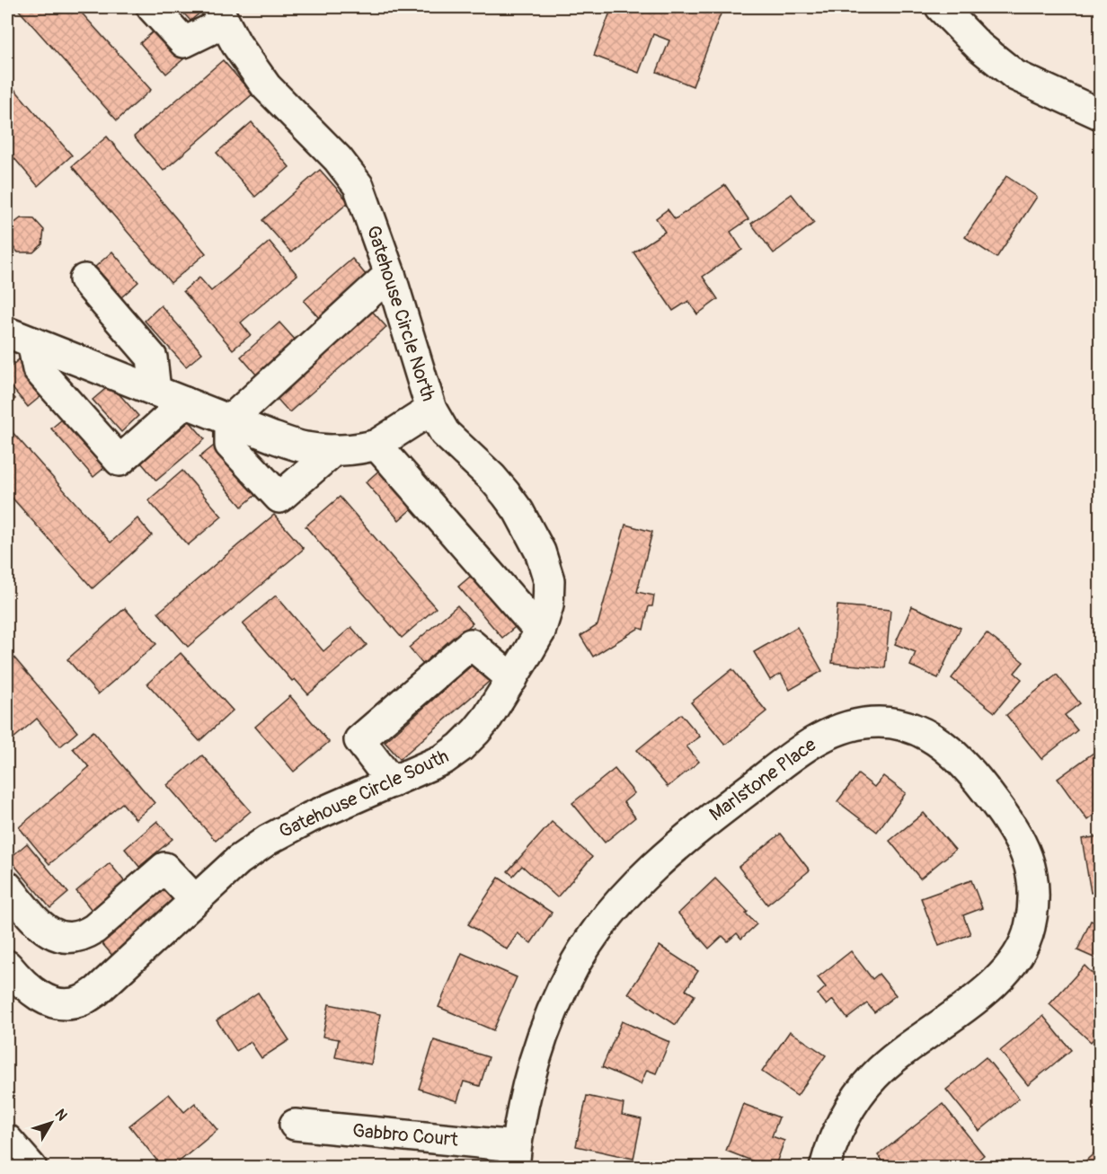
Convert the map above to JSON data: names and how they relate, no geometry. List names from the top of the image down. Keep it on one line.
{"streets":{"street":["Gatehouse Circle North","Marlstone Place","Gatehouse Circle South","Gabbro Court"]},"crossings":[["Gatehouse Circle North","Gatehouse Circle South"],["Marlstone Place","Gabbro Court"]],"north":"top right"}
